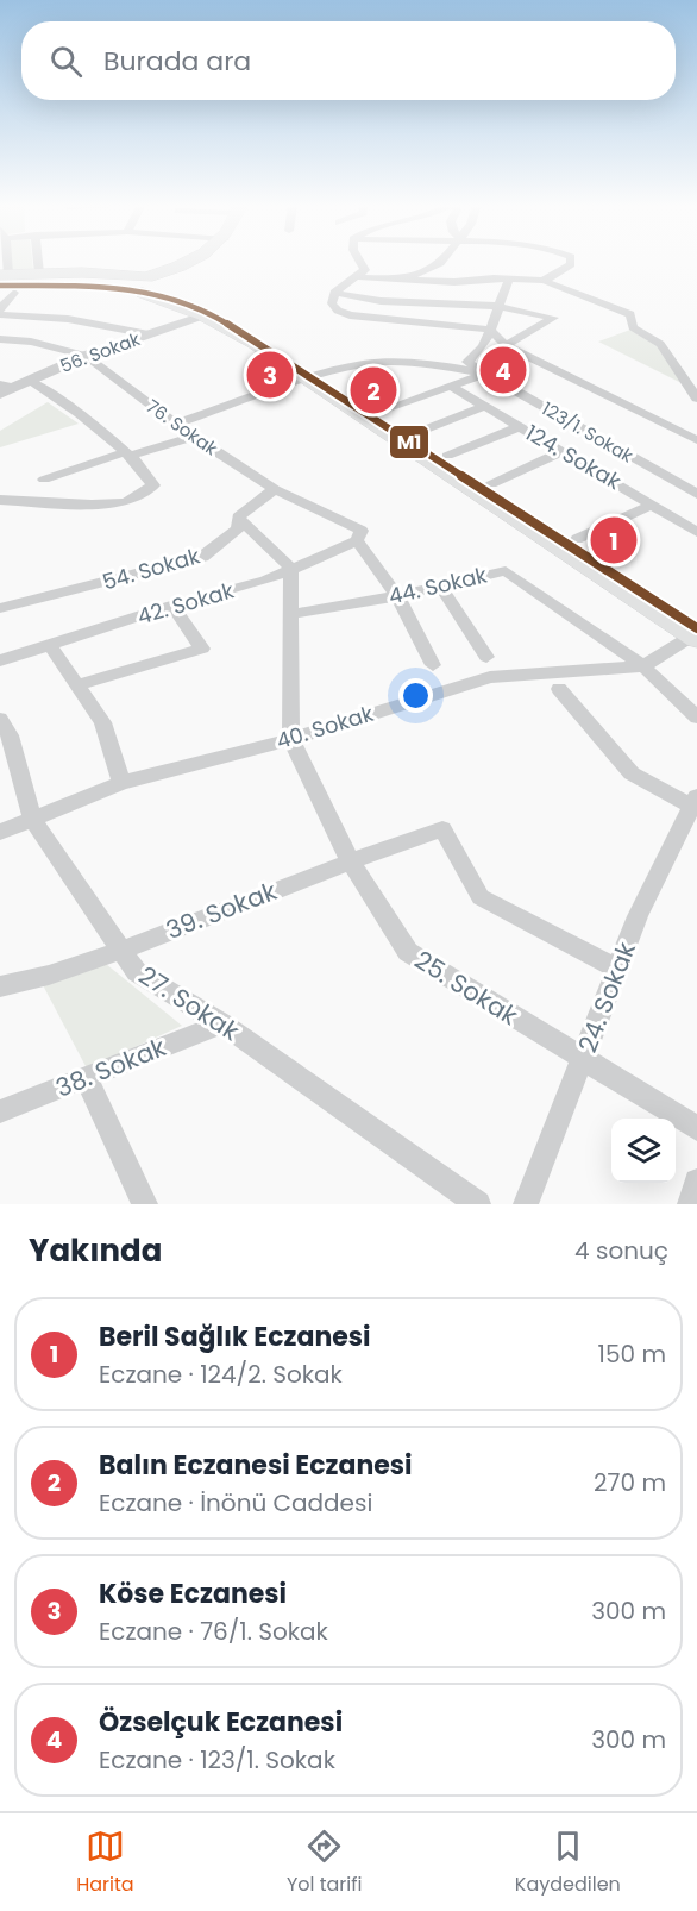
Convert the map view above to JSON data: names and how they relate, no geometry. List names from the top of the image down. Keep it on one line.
{"streets":{"street":["56. Sokak","76. Sokak","123/1. Sokak","124. Sokak","54. Sokak","44. Sokak","42. Sokak","40. Sokak","39. Sokak","25. Sokak","24. Sokak","27. Sokak","38. Sokak"]},"crossings":[["56. Sokak","76. Sokak"],["76. Sokak","123/1. Sokak"],["76. Sokak","54. Sokak"],["76. Sokak","42. Sokak"],["44. Sokak","40. Sokak"],["40. Sokak","25. Sokak"],["40. Sokak","27. Sokak"],["39. Sokak","25. Sokak"],["39. Sokak","24. Sokak"],["39. Sokak","27. Sokak"],["25. Sokak","24. Sokak"],["27. Sokak","38. Sokak"]],"lines":["transit line M1"],"page":{"search":"Burada ara","pins":["4","3","2","1"],"heading":["Yakında","4 sonuç"],"list":[{"mark":"1","name":"Beril Sağlık Eczanesi","note":"Eczane · 124/2. Sokak","value":"150 m"},{"mark":"2","name":"Balın Eczanesi Eczanesi","note":"Eczane · İnönü Caddesi","value":"270 m"},{"mark":"3","name":"Köse Eczanesi","note":"Eczane · 76/1. Sokak","value":"300 m"},{"mark":"4","name":"Özselçuk Eczanesi","note":"Eczane · 123/1. Sokak","value":"300 m"}],"nav":["Harita","Yol tarifi","Kaydedilen"]}}
